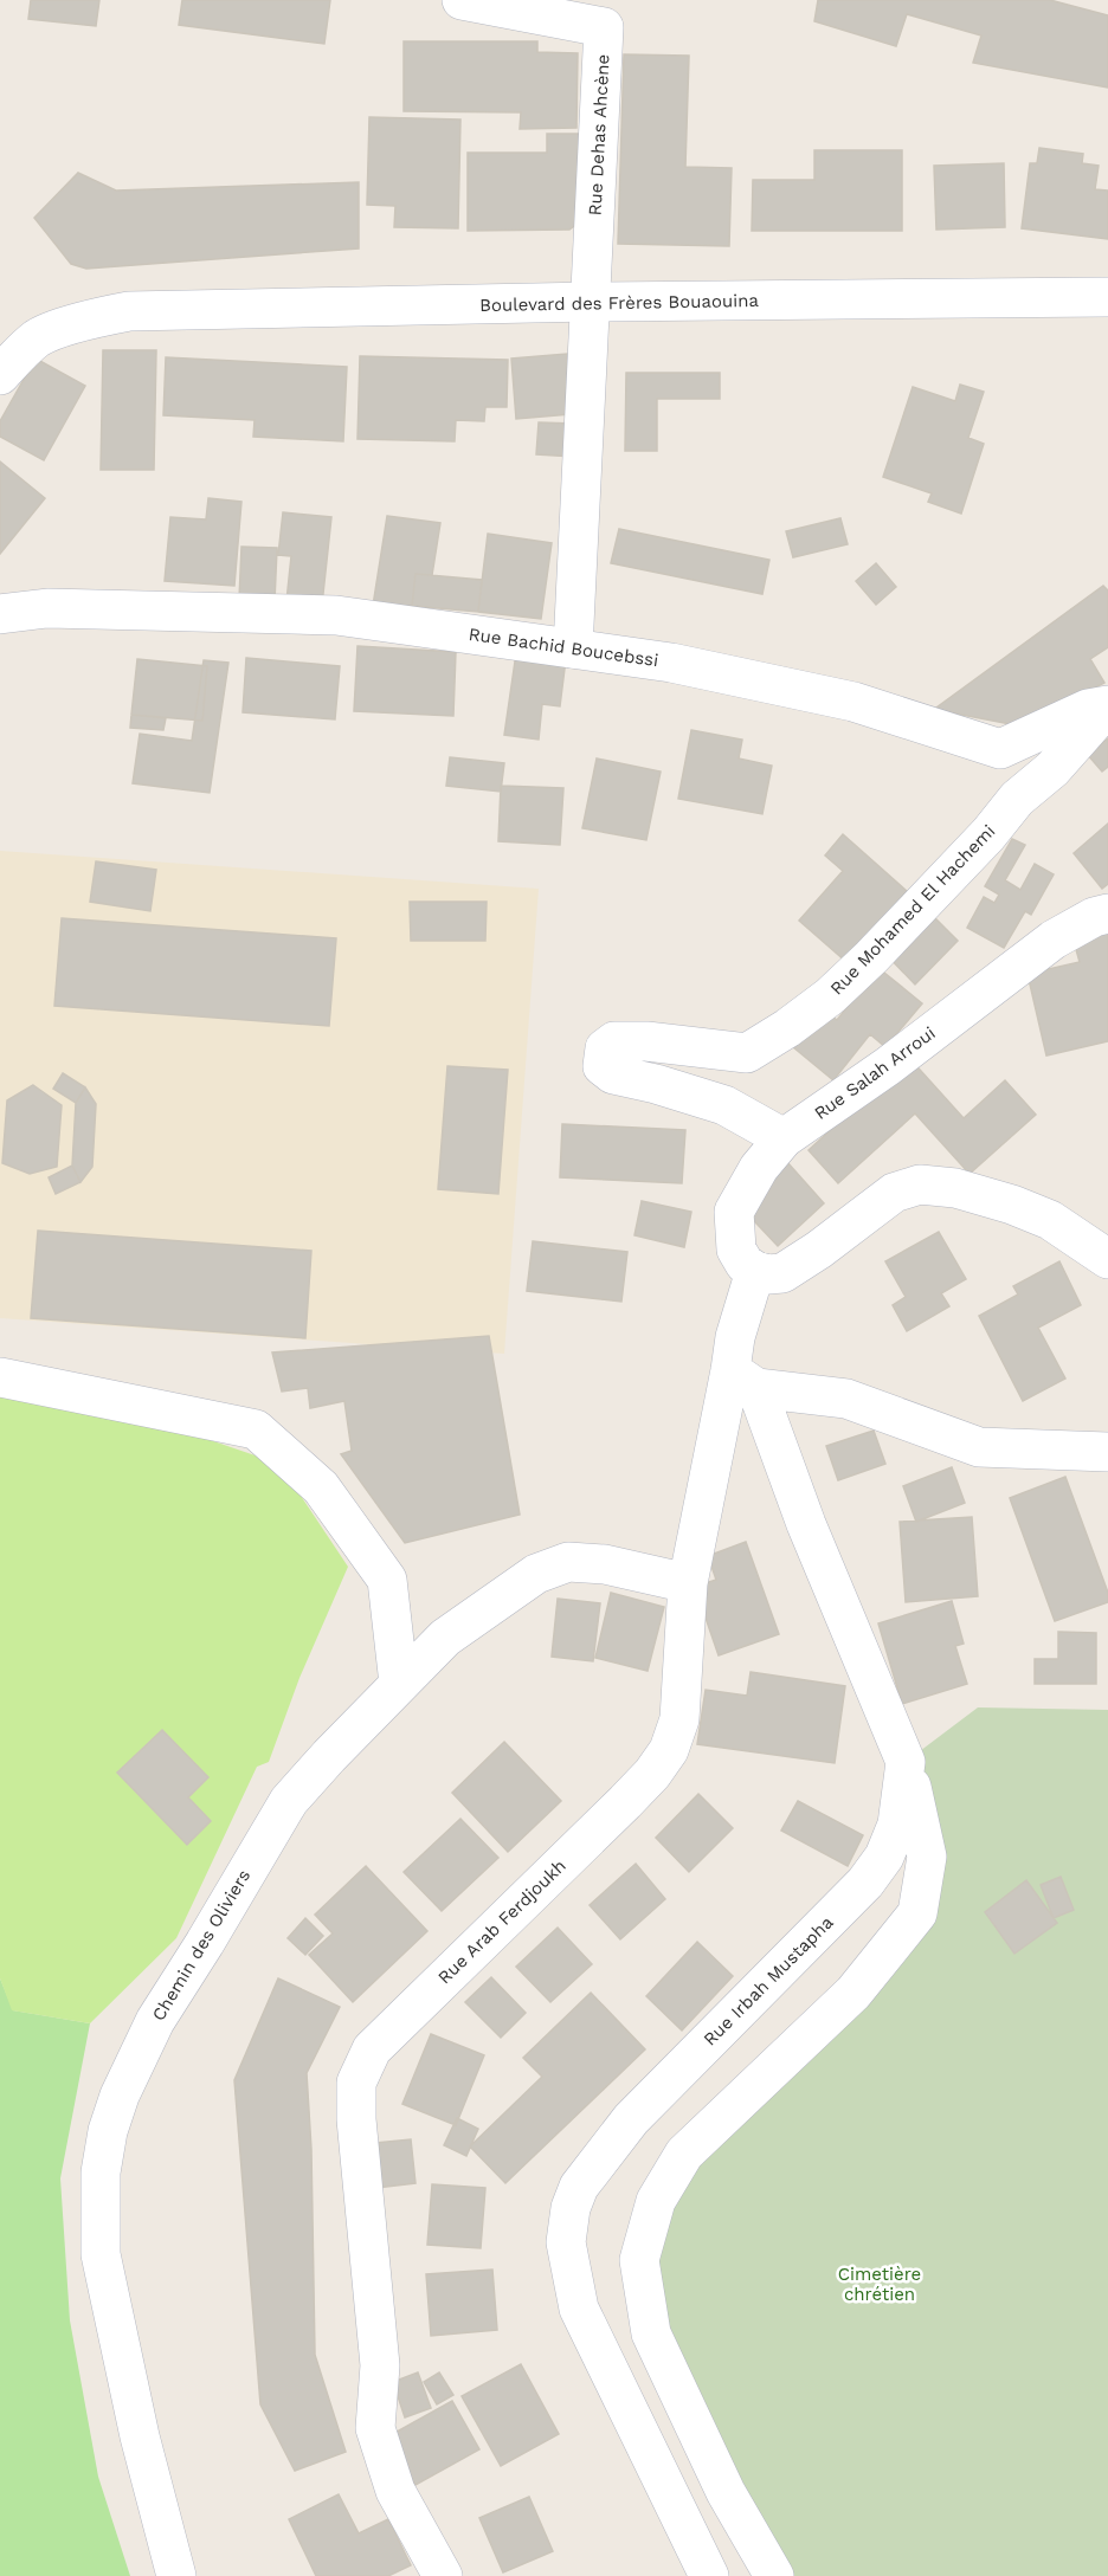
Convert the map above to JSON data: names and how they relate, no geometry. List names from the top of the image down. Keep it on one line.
{"streets":{"street":["Rue Dehas Ahcène","Boulevard des Frères Bouaouina","Rue Bachid Boucebssi","Rue Mohamed El Hachemi","Rue Salah Arroui","Rue Arab Ferdjoukh","Chemin des Oliviers","Rue Irbah Mustapha"]},"crossings":[["Rue Dehas Ahcène","Boulevard des Frères Bouaouina"],["Rue Bachid Boucebssi","Rue Mohamed El Hachemi"],["Rue Mohamed El Hachemi","Rue Salah Arroui"],["Rue Salah Arroui","Rue Arab Ferdjoukh"],["Rue Arab Ferdjoukh","Chemin des Oliviers"]],"parks":["Cimetière chrétien"]}
